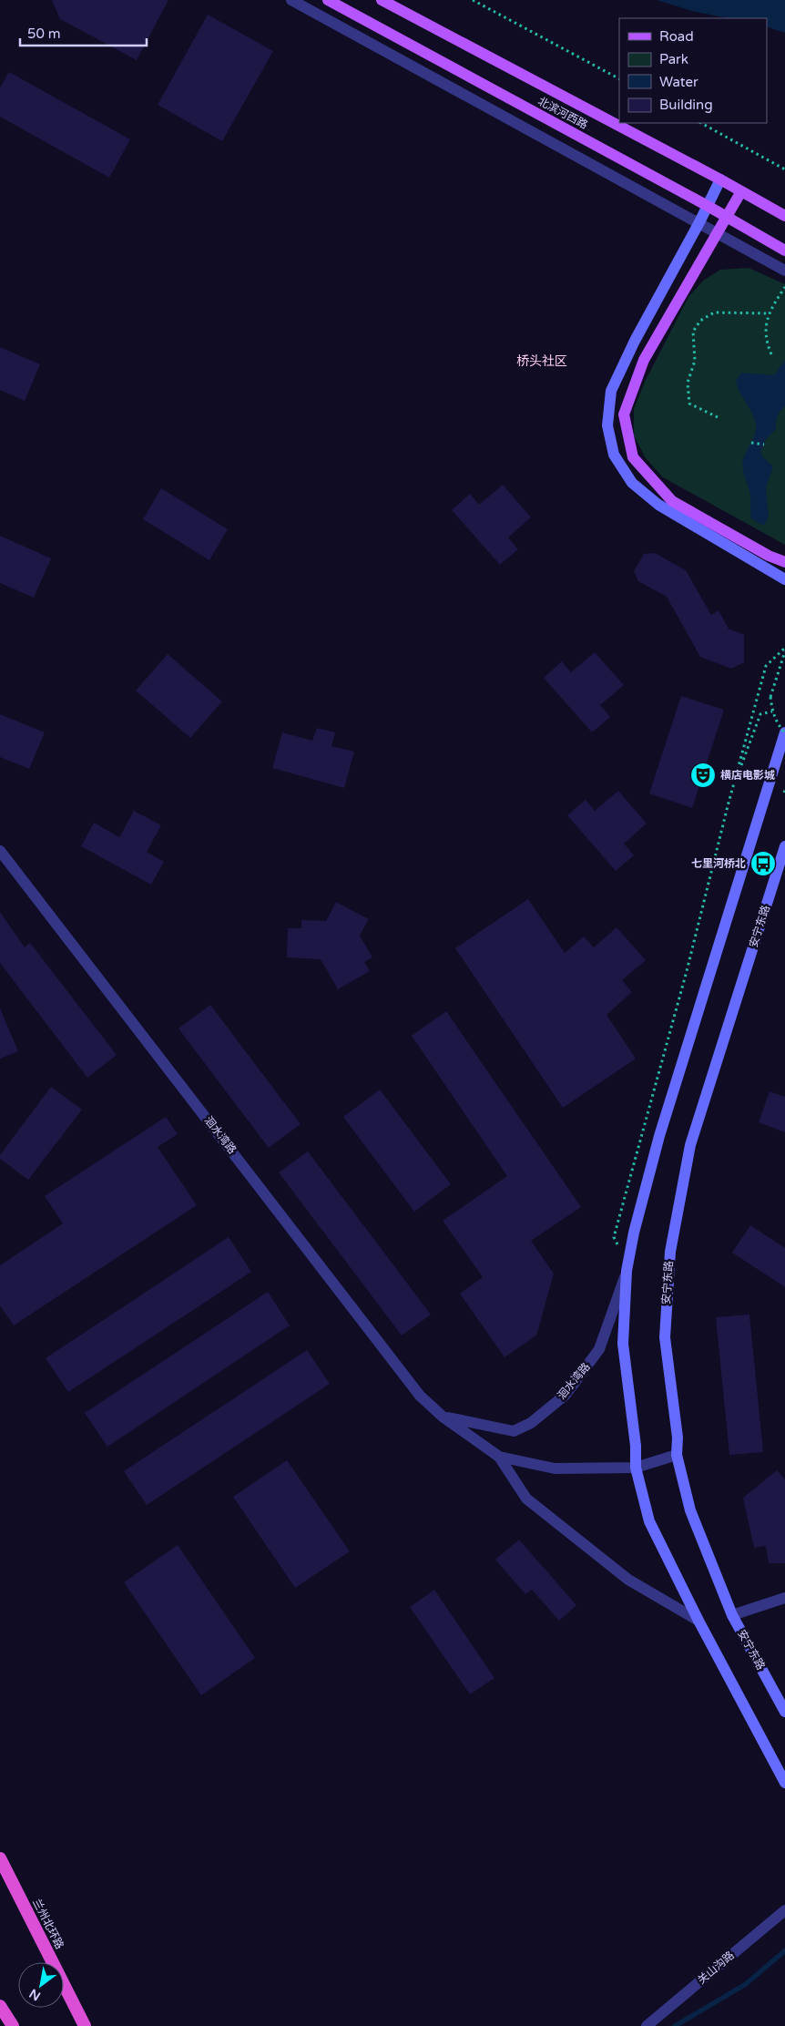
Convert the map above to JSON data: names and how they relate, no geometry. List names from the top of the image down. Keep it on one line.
{"streets":{"highway":["兰州北环路"],"main road":["北滨河西路","安宁东路"],"street":["洄水湾路","关山沟路"]},"crossings":[["安宁东路","洄水湾路"]],"districts":["桥头社区"],"places":{"theatre":["横店电影城"],"bus stop":["七里河桥北"]},"legend":["Road","Park","Water","Building"],"scale_bar":"50 m","north":"bottom left"}
